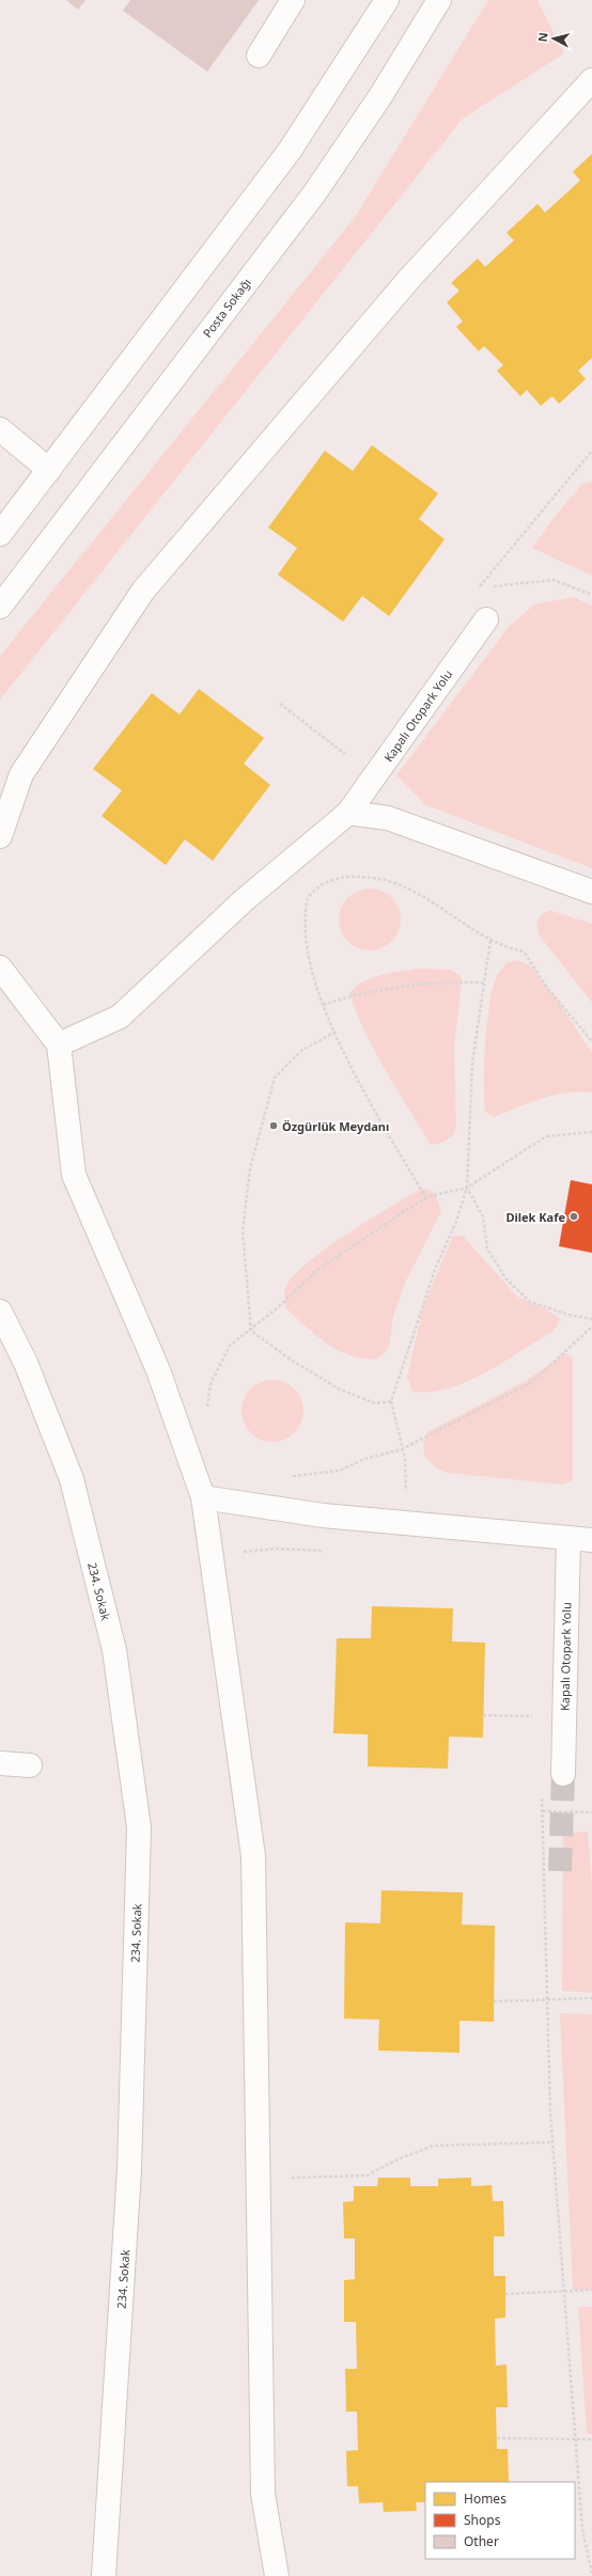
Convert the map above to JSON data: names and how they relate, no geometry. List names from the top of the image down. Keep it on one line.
{"streets":{"street":["Posta Sokağı","Kapalı Otopark Yolu","234. Sokak"]},"places":["Özgürlük Meydanı","Dilek Kafe"],"legend":["Homes","Shops","Other"],"north":"left"}
